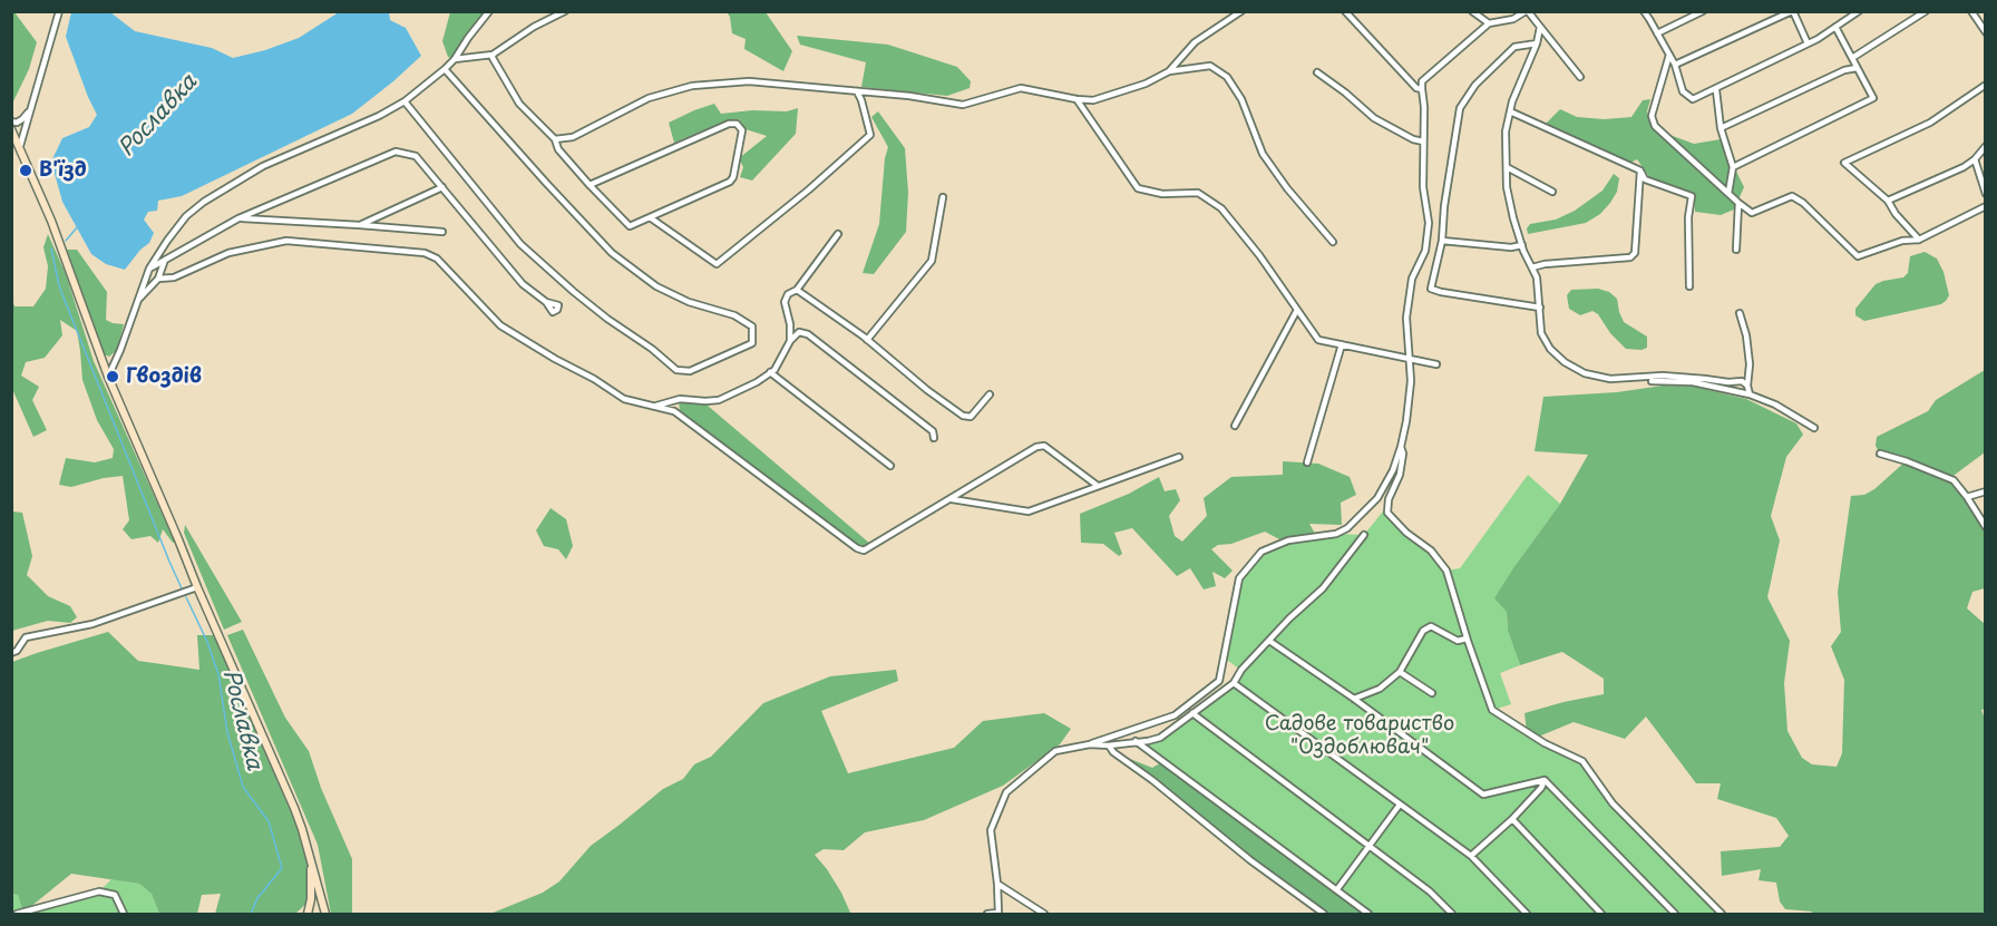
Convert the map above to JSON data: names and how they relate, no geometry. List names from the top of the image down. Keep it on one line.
{"water":["Рославка"],"parks":["Садове товариство \"Оздоблювач\""],"places":["В'їзд","Гвоздів"]}
